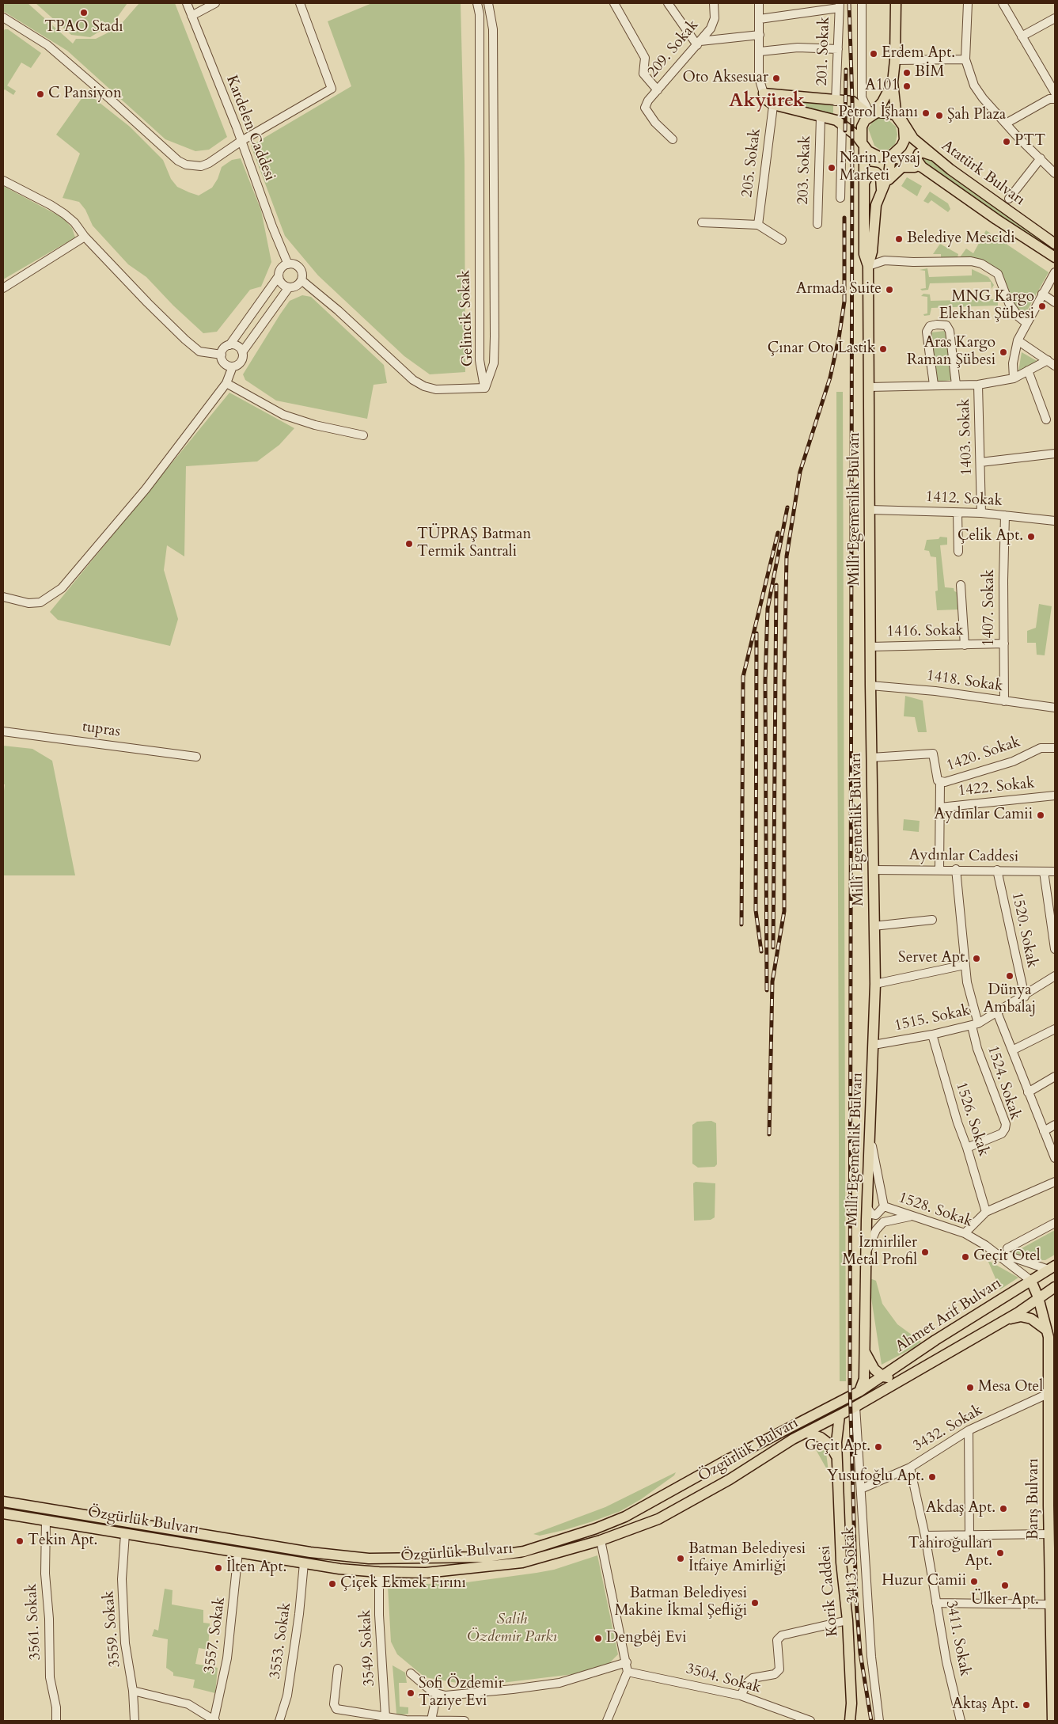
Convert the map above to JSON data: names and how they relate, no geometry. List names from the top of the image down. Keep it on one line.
{"streets":{"main road":["Atatürk Bulvarı","Millî Egemenlik Bulvarı","Ahmet Arif Bulvarı","Özgürlük Bulvarı","Barış Bulvarı","Korik Caddesi"],"street":["209. Sokak","201. Sokak","Kardelen Caddesi","205. Sokak","203. Sokak","Gelincik Sokak","1403. Sokak","1412. Sokak","1407. Sokak","1416. Sokak","1418. Sokak","tupras","1420. Sokak","1422. Sokak","Aydınlar Caddesi","1520. Sokak","1515. Sokak","1524. Sokak","1526. Sokak","1528. Sokak","3432. Sokak","3413. Sokak","3561. Sokak","3559. Sokak","3557. Sokak","3411. Sokak","3553. Sokak","3549. Sokak","3504. Sokak"]},"crossings":[["1403. Sokak","1412. Sokak"],["1412. Sokak","Millî Egemenlik Bulvarı"],["1412. Sokak","1407. Sokak"],["Millî Egemenlik Bulvarı","1416. Sokak"],["Millî Egemenlik Bulvarı","1418. Sokak"],["Millî Egemenlik Bulvarı","1420. Sokak"],["Millî Egemenlik Bulvarı","Aydınlar Caddesi"],["Millî Egemenlik Bulvarı","1515. Sokak"],["Millî Egemenlik Bulvarı","1528. Sokak"],["Millî Egemenlik Bulvarı","Ahmet Arif Bulvarı"],["Millî Egemenlik Bulvarı","Özgürlük Bulvarı"],["1407. Sokak","1416. Sokak"],["1407. Sokak","1418. Sokak"],["Aydınlar Caddesi","1520. Sokak"],["Aydınlar Caddesi","1524. Sokak"],["1520. Sokak","1515. Sokak"],["1515. Sokak","1524. Sokak"],["1515. Sokak","1526. Sokak"],["1524. Sokak","1526. Sokak"],["1528. Sokak","Ahmet Arif Bulvarı"],["1528. Sokak","Barış Bulvarı"],["Ahmet Arif Bulvarı","Özgürlük Bulvarı"],["Ahmet Arif Bulvarı","Barış Bulvarı"],["3432. Sokak","Barış Bulvarı"],["3432. Sokak","3413. Sokak"],["3432. Sokak","3411. Sokak"],["Özgürlük Bulvarı","3413. Sokak"],["Özgürlük Bulvarı","Korik Caddesi"],["Özgürlük Bulvarı","3561. Sokak"],["Özgürlük Bulvarı","3559. Sokak"],["Özgürlük Bulvarı","3557. Sokak"],["Özgürlük Bulvarı","3553. Sokak"],["Özgürlük Bulvarı","3549. Sokak"]],"districts":["Akyürek"],"parks":["Salih Özdemir Parkı"],"places":["TPAO Stadı","Erdem Apt.","BİM","Oto Aksesuar","A101","C Pansiyon","Petrol İşhanı","Şah Plaza","PTT","Narin Peysaj Marketi","Belediye Mescidi","Armada Suite","MNG Kargo Elekhan Şübesi","Çınar Oto Lastik","Aras Kargo Raman Şübesi","Çelik Apt.","TÜPRAŞ Batman Termik Santrali","Aydınlar Camii","Servet Apt.","Dünya Ambalaj","İzmirliler Metal Profil","Geçit Otel","Mesa Otel","Geçit Apt.","Yusufoğlu Apt.","Akdaş Apt.","Tekin Apt.","Tahiroğulları Apt.","Batman Belediyesi İtfaiye Amirliği","İlten Apt.","Huzur Camii","Çiçek Ekmek Fırını","Ülker Apt.","Batman Belediyesi Makine İkmal Şefliği","Dengbêj Evi","Sofi Özdemir Taziye Evi","Aktaş Apt."]}
